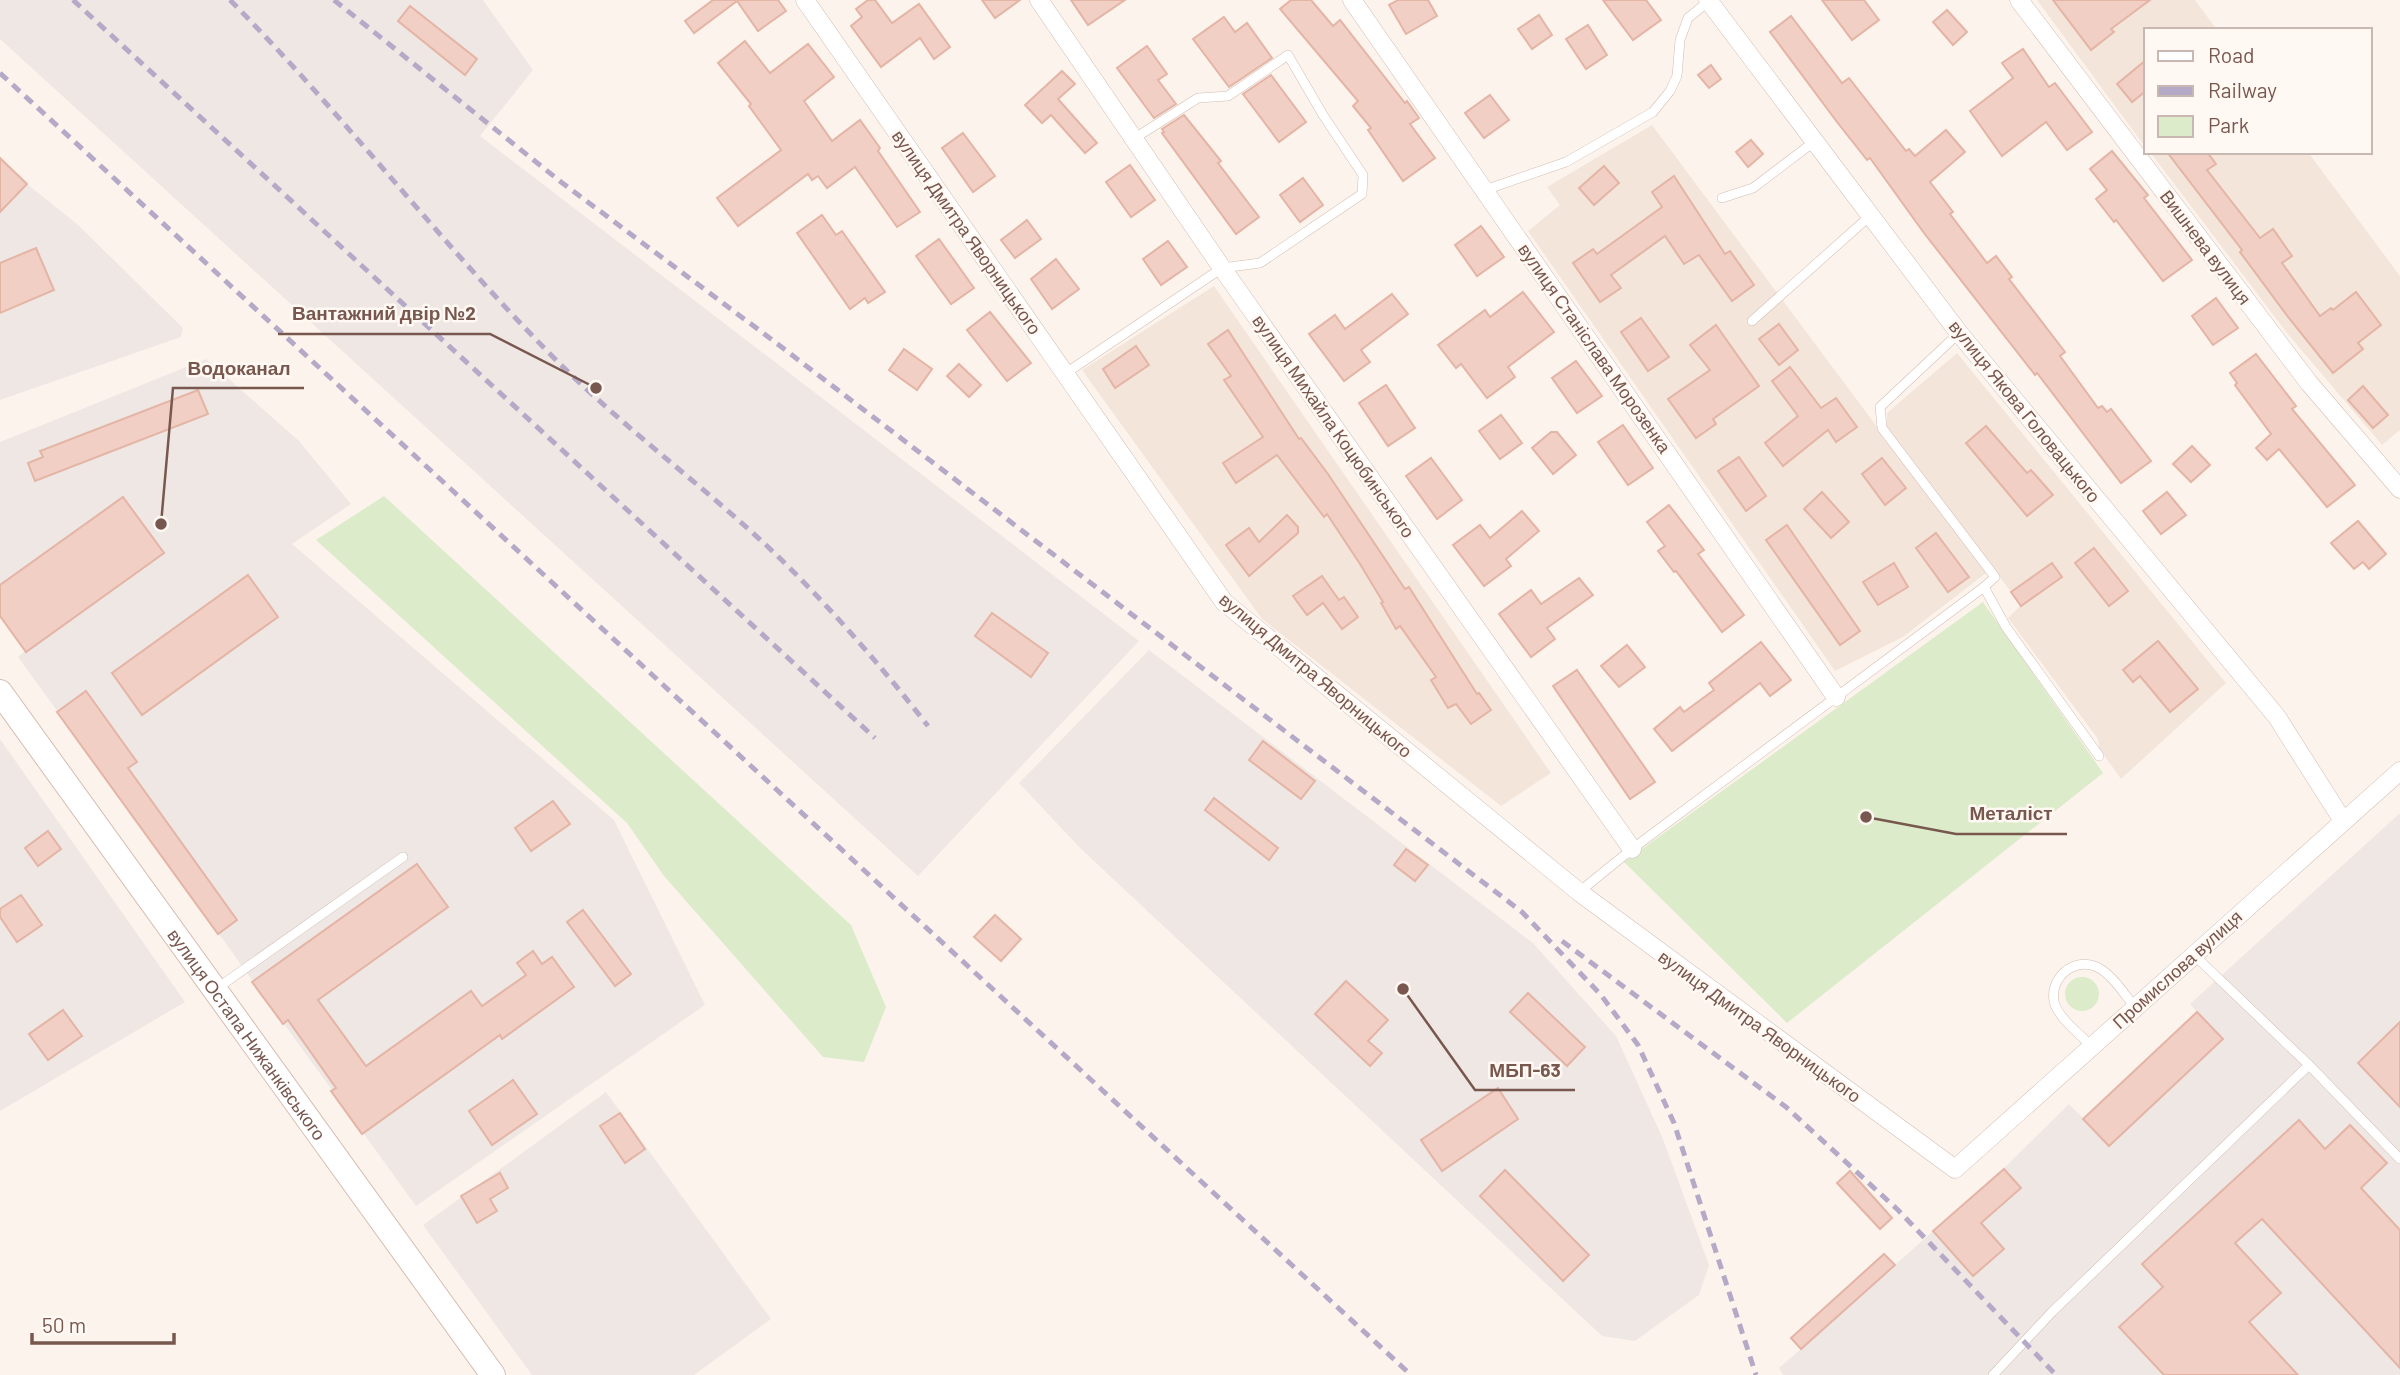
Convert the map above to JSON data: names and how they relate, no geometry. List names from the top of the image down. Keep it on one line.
{"streets":{"main road":["вулиця Остапа Нижанківського"],"street":["вулиця Дмитра Яворницького","Вишнева вулиця","вулиця Станіслава Морозенка","вулиця Якова Головацького","вулиця Михайла Коцюбинського","Промислова вулиця"]},"crossings":[["вулиця Дмитра Яворницького","Промислова вулиця"],["вулиця Якова Головацького","Промислова вулиця"]],"places":["Вантажний двір №2","Водоканал","Металіст","МБП-63"],"legend":["Road","Railway","Park"],"scale_bar":"50 m"}
